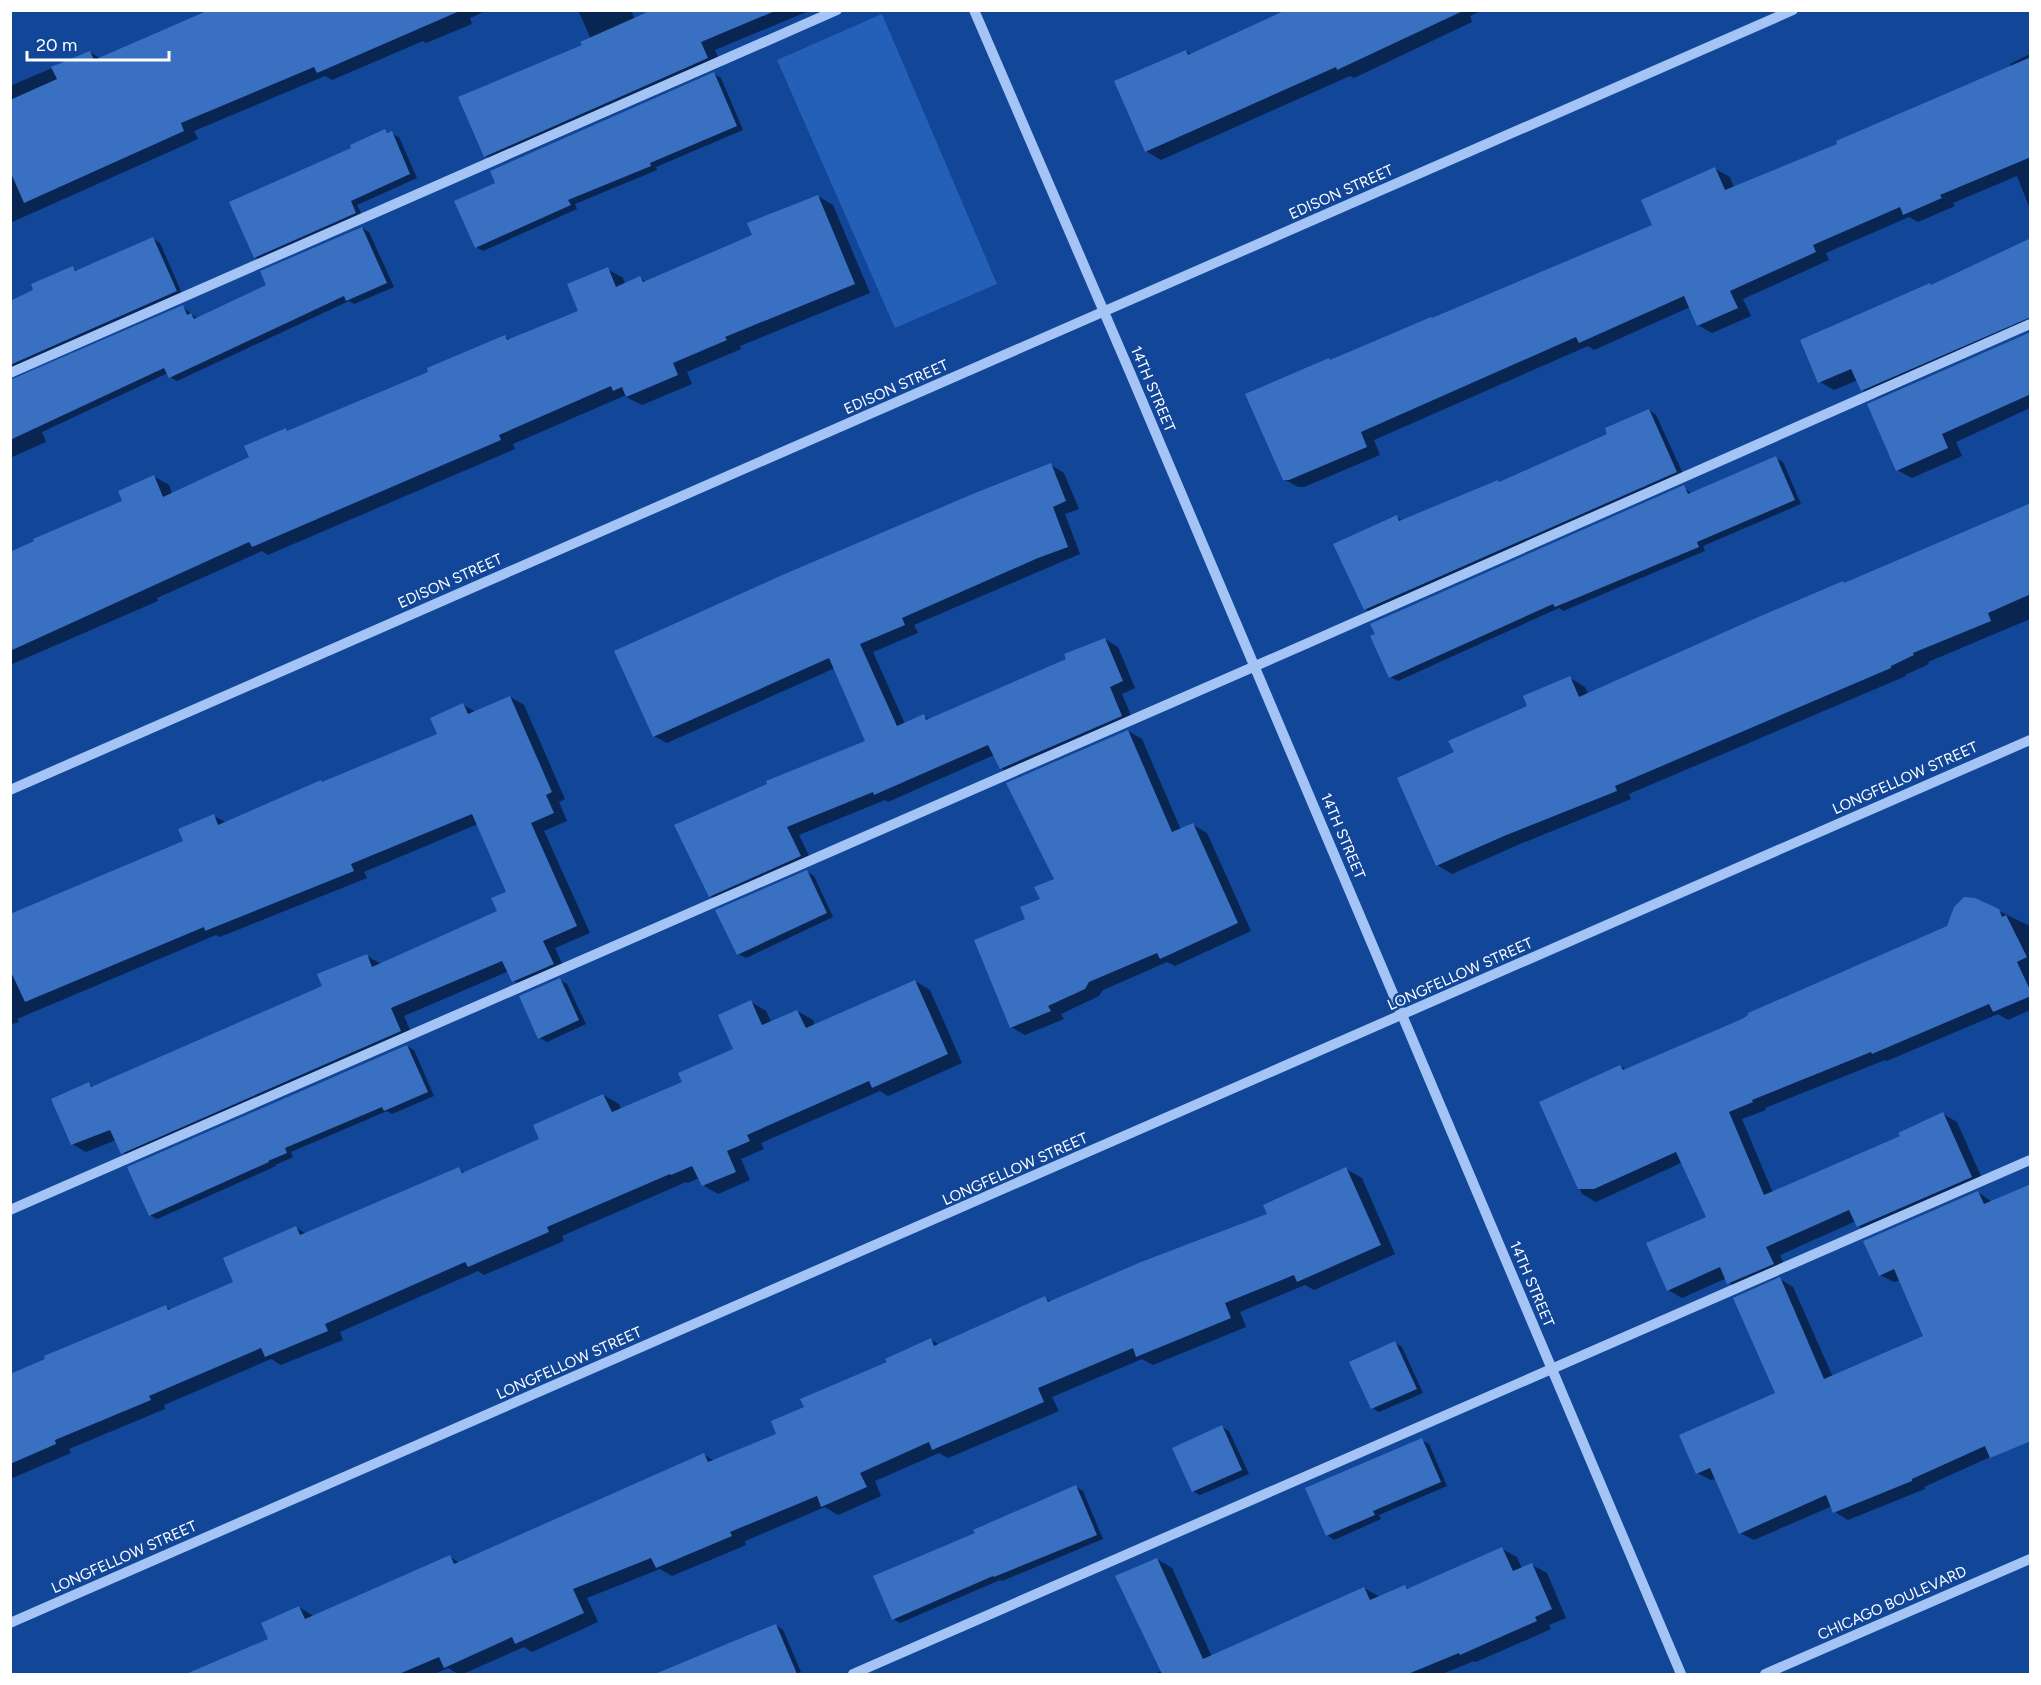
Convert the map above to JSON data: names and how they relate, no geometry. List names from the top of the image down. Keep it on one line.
{"streets":{"street":["EDISON STREET","14TH STREET","LONGFELLOW STREET","CHICAGO BOULEVARD"]},"crossings":[["EDISON STREET","14TH STREET"],["14TH STREET","LONGFELLOW STREET"]],"scale_bar":"20 m"}
